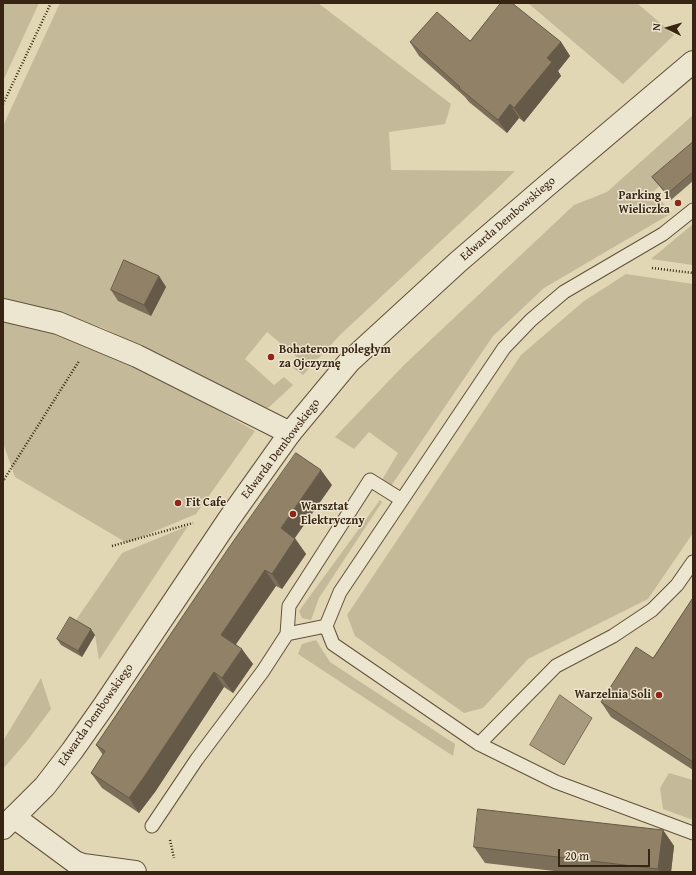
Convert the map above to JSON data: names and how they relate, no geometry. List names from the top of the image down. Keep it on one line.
{"streets":{"street":["Edwarda Dembowskiego"]},"places":["Parking 1 Wieliczka","Bohaterom poległym za Ojczyznę","Fit Cafe","Warsztat Elektryczny","Warzelnia Soli"],"scale_bar":"20 m","north":"left"}
